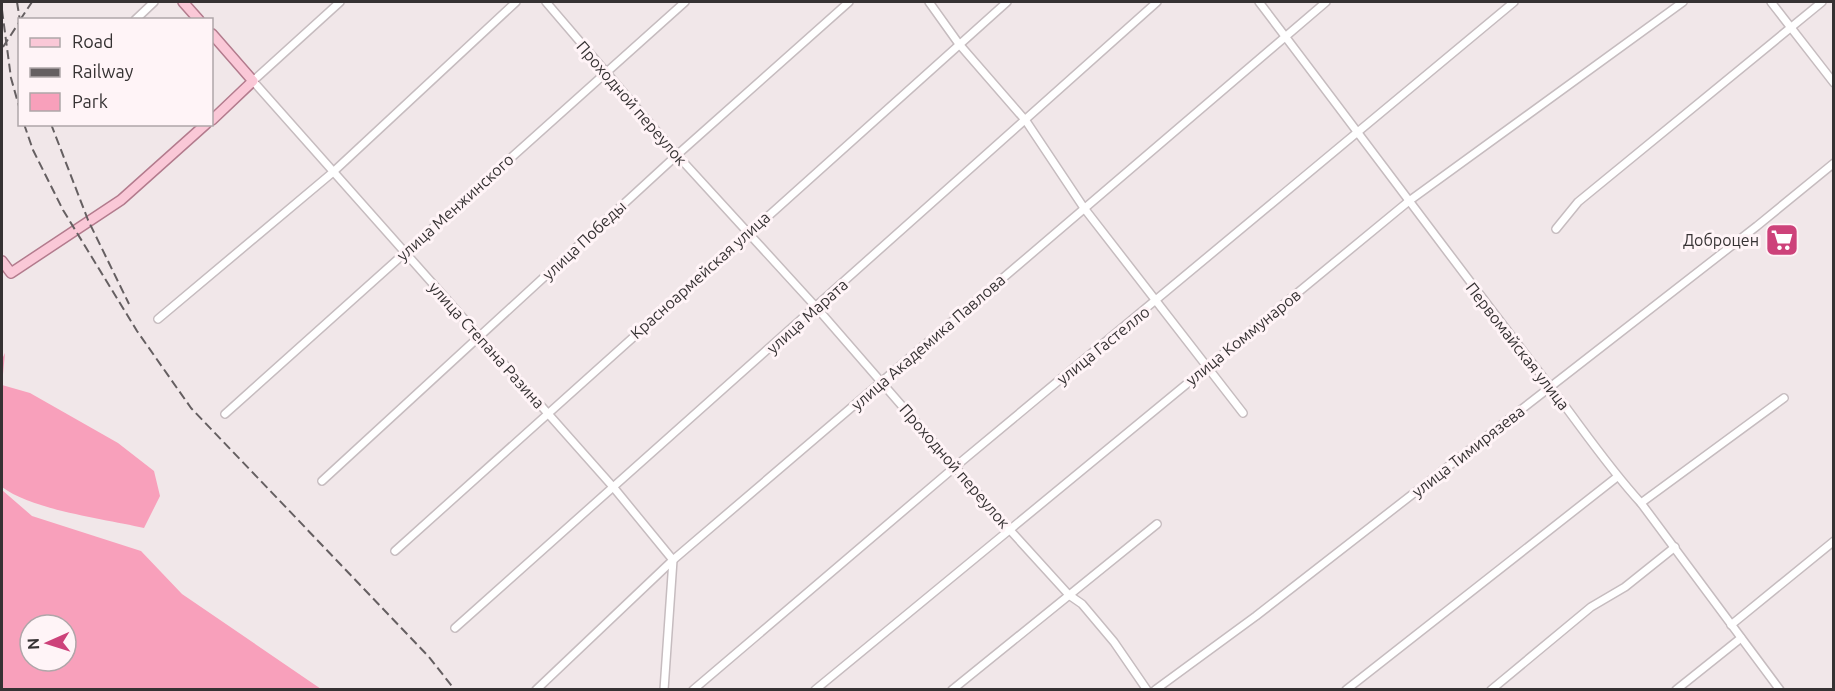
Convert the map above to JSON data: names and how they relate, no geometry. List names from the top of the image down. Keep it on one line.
{"streets":{"main road":["улица Степана Разина"],"street":["Проходной переулок","улица Менжинского","улица Победы","Красноармейская улица","улица Марата","улица Коммунаров","улица Академика Павлова","улица Гастелло","Первомайская улица","улица Тимирязева"]},"crossings":[["Проходной переулок","улица Менжинского"],["Проходной переулок","улица Победы"],["Проходной переулок","Красноармейская улица"],["Проходной переулок","улица Марата"],["Проходной переулок","улица Коммунаров"],["Проходной переулок","улица Академика Павлова"],["Проходной переулок","улица Гастелло"],["улица Менжинского","улица Степана Разина"],["улица Победы","улица Степана Разина"],["Красноармейская улица","улица Степана Разина"],["улица Марата","улица Степана Разина"],["улица Коммунаров","Первомайская улица"],["улица Академика Павлова","улица Степана Разина"],["улица Академика Павлова","Первомайская улица"],["улица Гастелло","Первомайская улица"],["Первомайская улица","улица Тимирязева"]],"places":{"supermarket":["Доброцен"]},"legend":["Road","Railway","Park"],"north":"left"}
